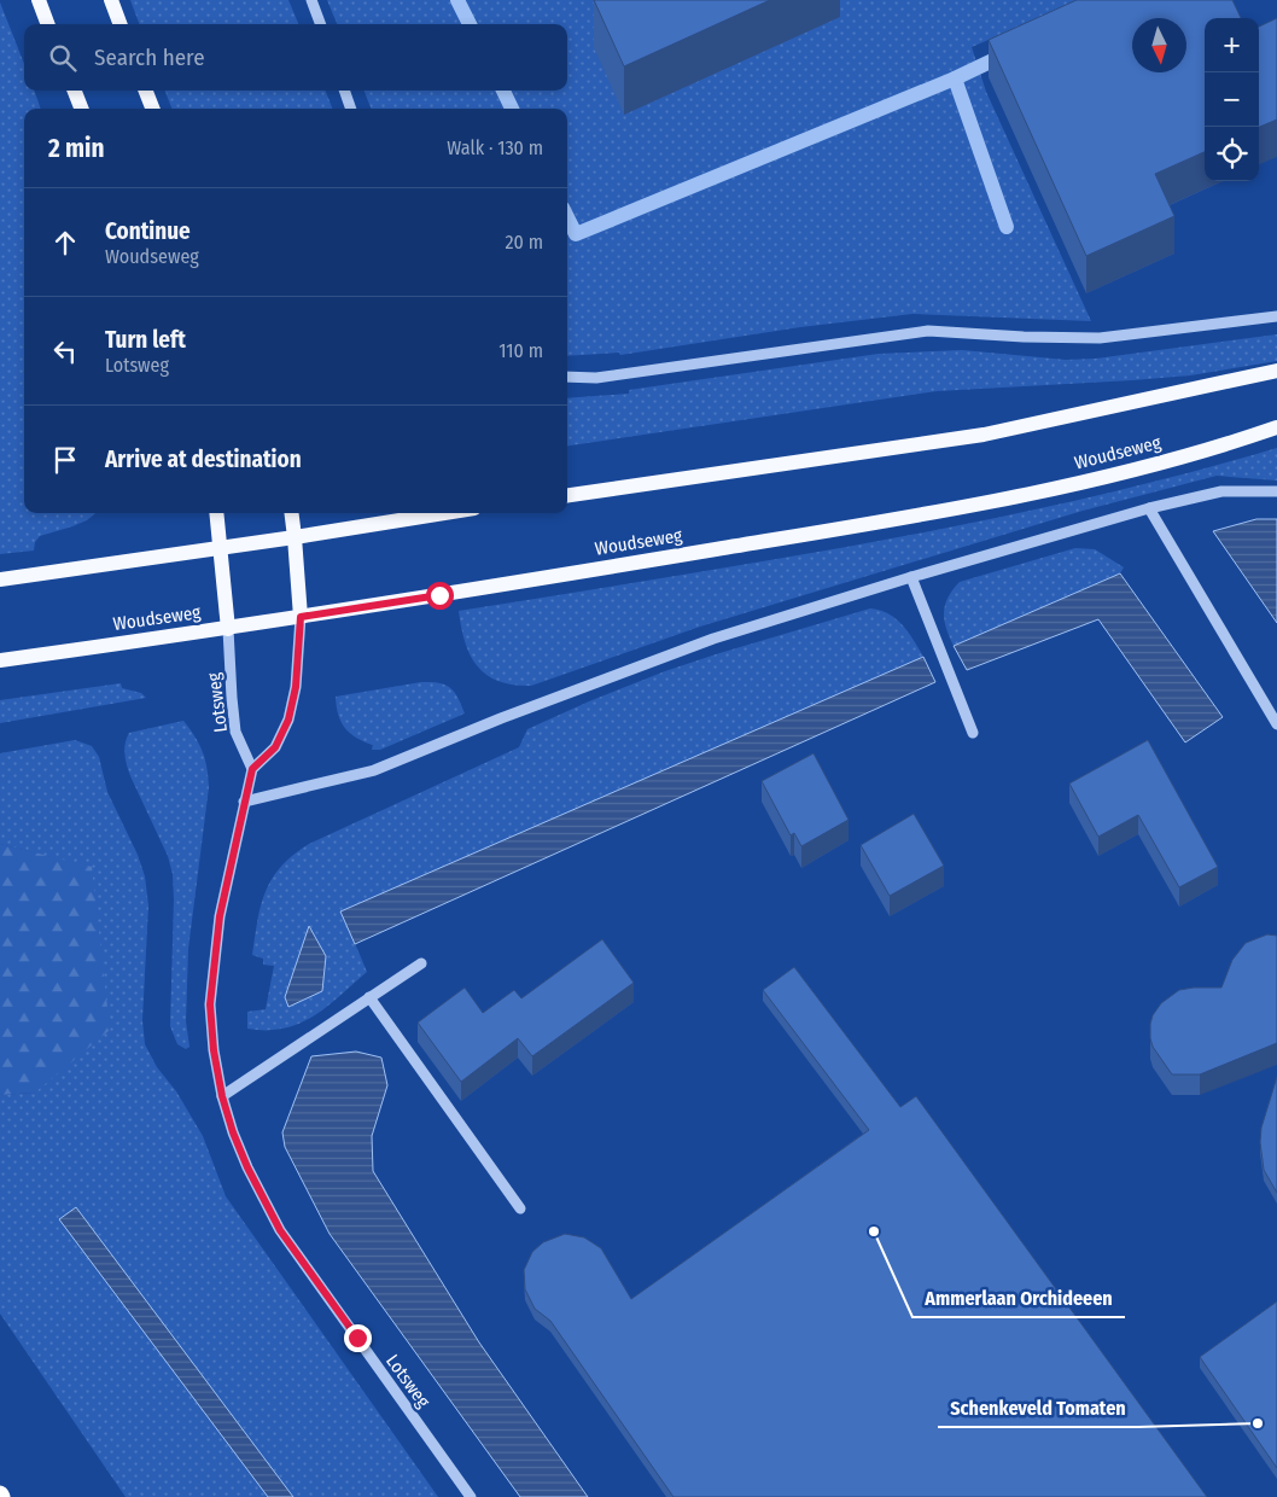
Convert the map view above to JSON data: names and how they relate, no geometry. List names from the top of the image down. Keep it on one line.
{"streets":{"main road":["Woudseweg"],"street":["Lotsweg"]},"crossings":[["Woudseweg","Lotsweg"]],"places":["Ammerlaan Orchideeen","Schenkeveld Tomaten"],"north":"bottom","page":{"map_buttons":["+","−"],"search":"Search here","heading":["2 min","Walk · 130 m"],"list":[["Continue","Woudseweg","20 m"],["Turn left","Lotsweg","110 m"],"Arrive at destination"]}}
